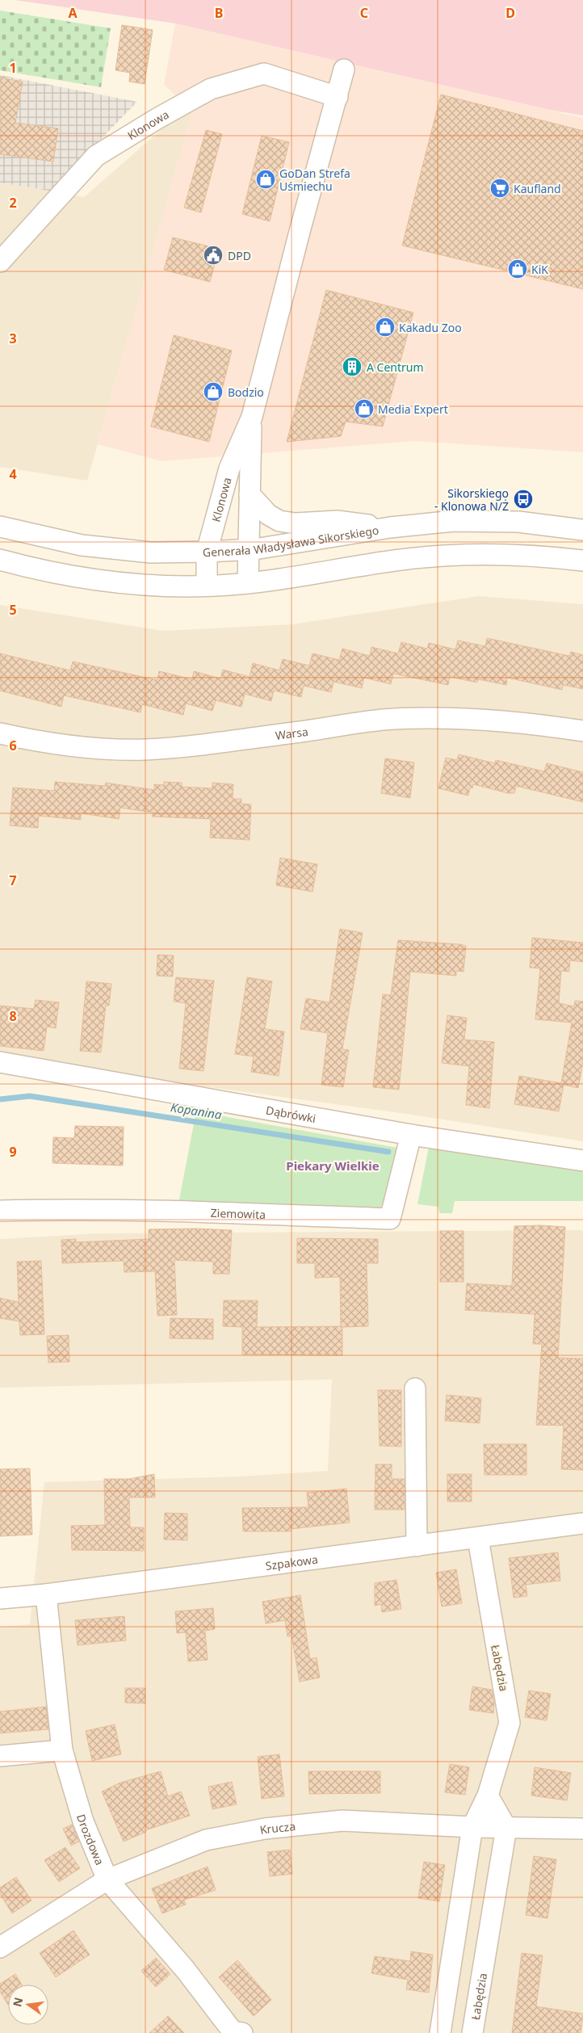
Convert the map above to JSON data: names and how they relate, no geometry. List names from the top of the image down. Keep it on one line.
{"streets":{"street":["Klonowa","Generała Władysława Sikorskiego","Warsa","Dąbrówki","Ziemowita","Szpakowa","Łabędzia","Krucza","Drozdowa"]},"crossings":[["Klonowa","Generała Władysława Sikorskiego"],["Dąbrówki","Ziemowita"],["Szpakowa","Łabędzia"],["Szpakowa","Drozdowa"],["Łabędzia","Krucza"],["Krucza","Drozdowa"]],"districts":["Piekary Wielkie"],"water":["Kopanina"],"places":{"shop":["GoDan Strefa Uśmiechu","KiK","Kakadu Zoo","Bodzio","Media Expert"],"supermarket":["Kaufland"],"public building":["DPD"],"building":["A Centrum"],"bus stop":["Sikorskiego - Klonowa N/Ż"]},"north":"left","grid":{"columns":["A","B","C","D"],"rows":["1","2","3","4","5","6","7","8","9"]}}
